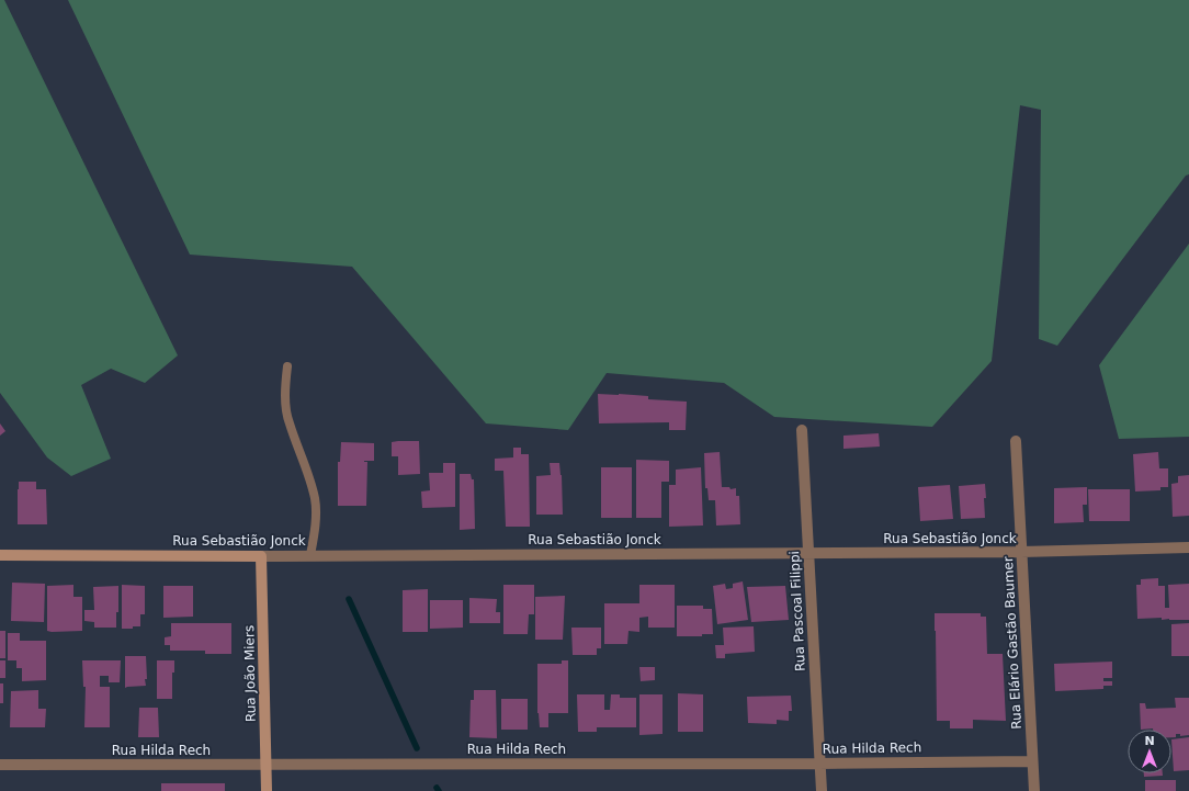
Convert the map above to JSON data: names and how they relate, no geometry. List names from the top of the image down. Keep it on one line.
{"streets":{"street":["Rua Sebastião Jonck","Rua Pascoal Filippi","Rua Elário Gastão Baumer","Rua João Miers","Rua Hilda Rech"]},"crossings":[["Rua Sebastião Jonck","Rua Pascoal Filippi"],["Rua Sebastião Jonck","Rua Elário Gastão Baumer"],["Rua Sebastião Jonck","Rua João Miers"],["Rua Pascoal Filippi","Rua Hilda Rech"],["Rua Elário Gastão Baumer","Rua Hilda Rech"],["Rua João Miers","Rua Hilda Rech"]],"north":"top"}
